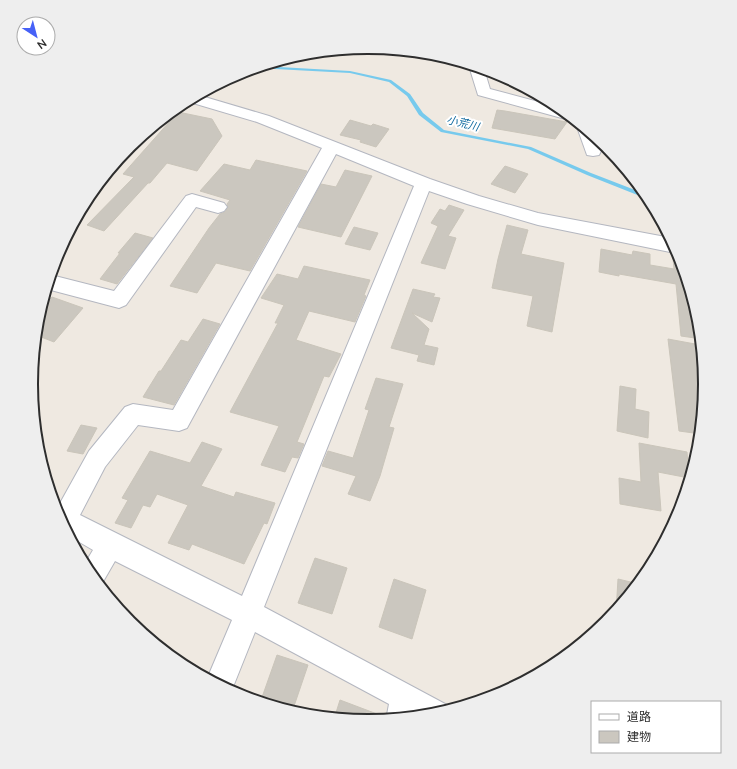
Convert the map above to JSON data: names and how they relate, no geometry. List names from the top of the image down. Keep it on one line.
{"water":["小荒川"],"legend":["道路","建物"],"north":"bottom right"}
